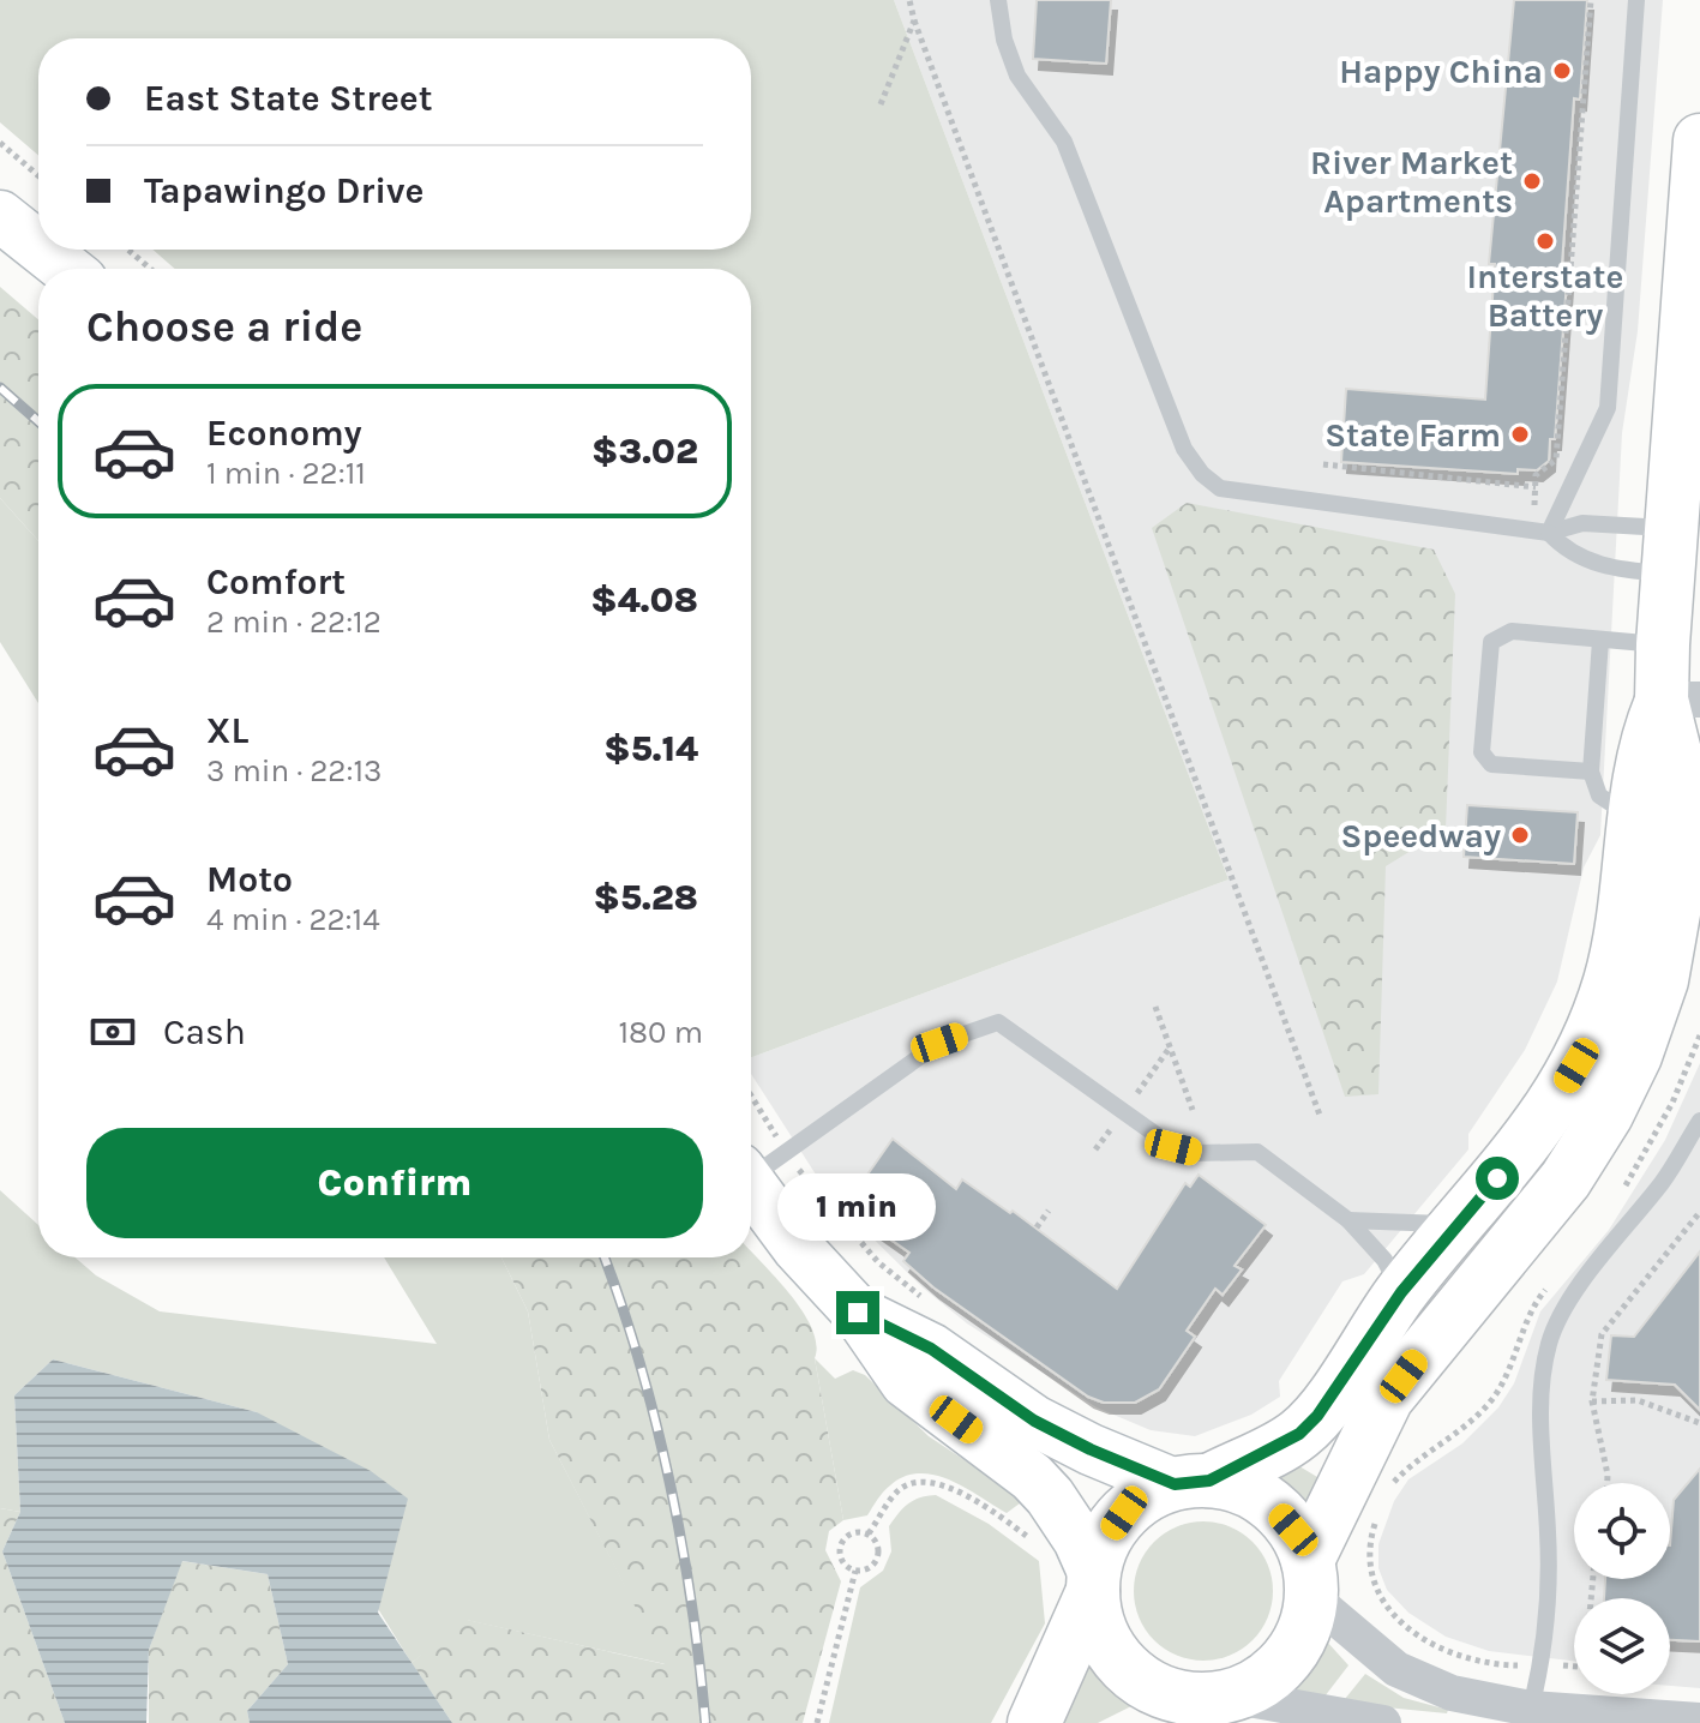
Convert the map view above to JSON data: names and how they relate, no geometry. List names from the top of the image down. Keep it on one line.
{"places":["Happy China","River Market Apartments","Interstate Battery","State Farm","Speedway"],"page":{"banner":["East State Street","Tapawingo Drive"],"heading":"Choose a ride","list":[{"name":"Economy","note":"1 min · 22:11","value":"$3.02"},{"name":"Comfort","note":"2 min · 22:12","value":"$4.08"},{"name":"XL","note":"3 min · 22:13","value":"$5.14"},{"name":"Moto","note":"4 min · 22:14","value":"$5.28"}],"pay":["Cash","180 m"],"buttons":"Confirm","bubble":"1 min"}}
